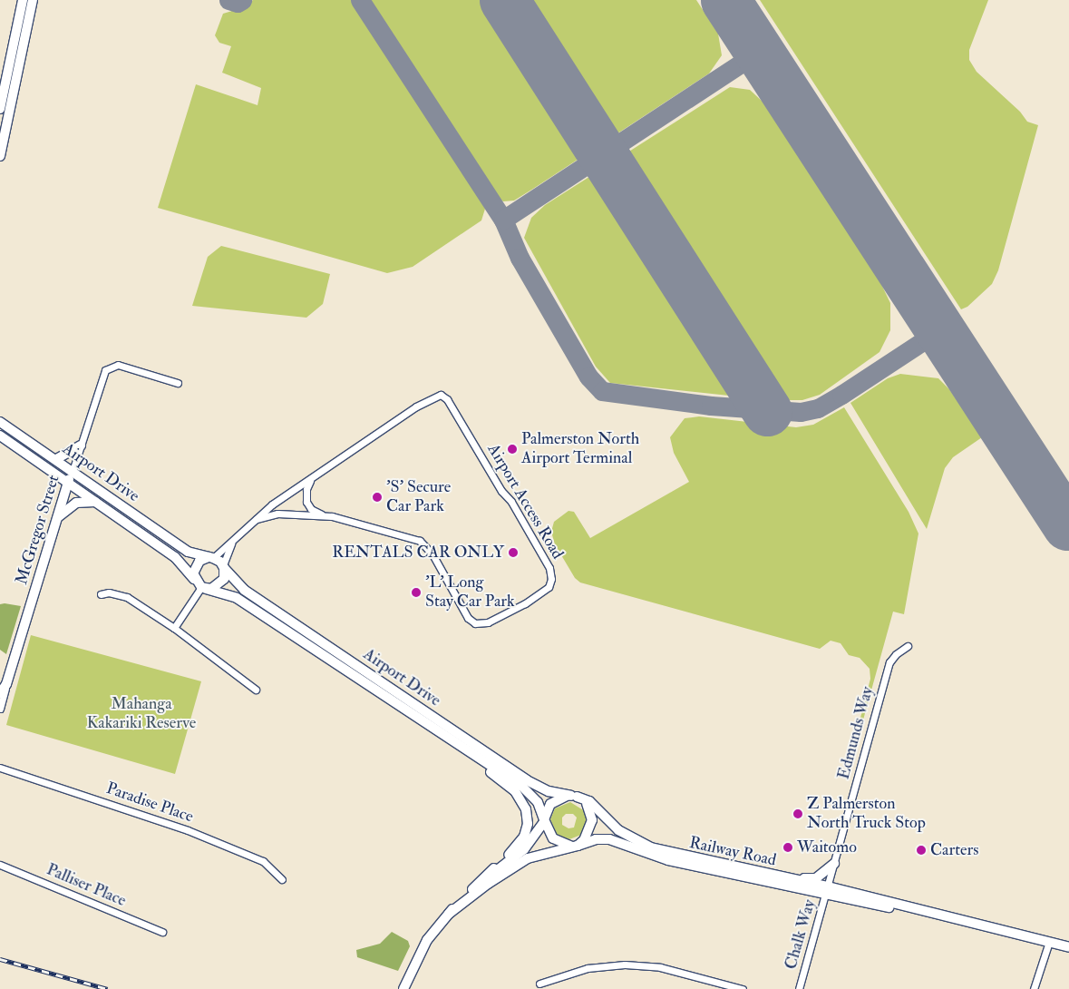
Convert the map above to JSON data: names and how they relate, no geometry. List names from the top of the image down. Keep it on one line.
{"streets":{"main road":["Airport Drive","McGregor Street","Railway Road"],"street":["Airport Access Road","Edmunds Way","Paradise Place","Palliser Place","Chalk Way"]},"crossings":[["Airport Drive","Airport Access Road"],["Airport Drive","McGregor Street"],["Airport Drive","Railway Road"],["Edmunds Way","Railway Road"],["Edmunds Way","Chalk Way"],["Railway Road","Chalk Way"]],"parks":["Mahanga Kakariki Reserve"],"places":["Palmerston North Airport Terminal","'S' Secure Car Park","RENTALS CAR ONLY","'L' Long Stay Car Park","Z Palmerston North Truck Stop","Waitomo","Carters"]}
